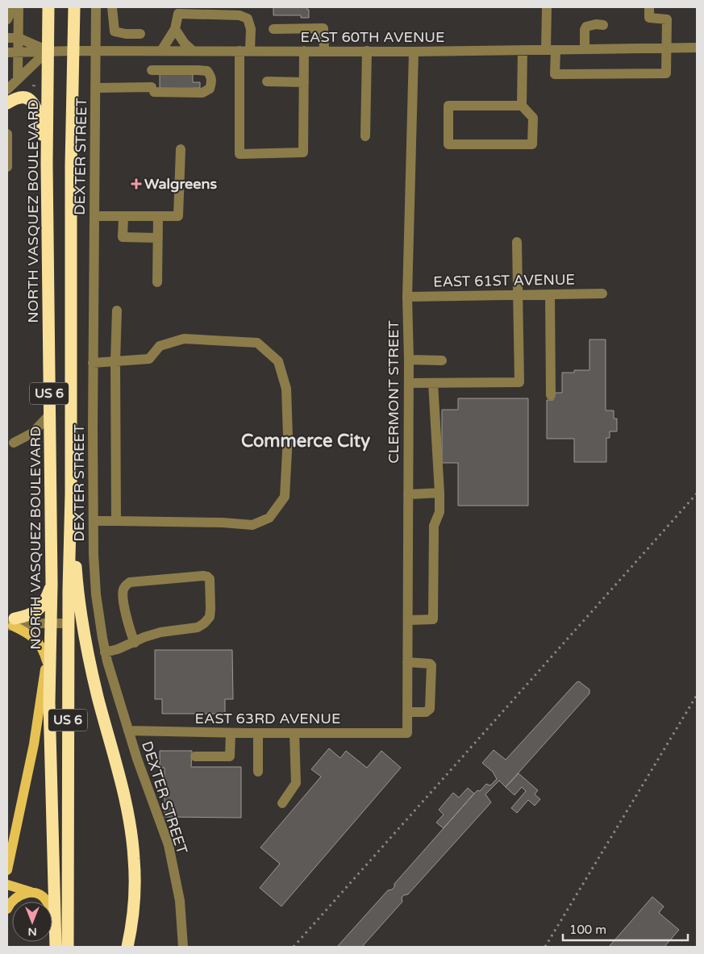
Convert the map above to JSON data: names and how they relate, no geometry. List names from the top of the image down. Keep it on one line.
{"streets":{"highway":["NORTH VASQUEZ BOULEVARD","US 6"],"street":["EAST 60TH AVENUE","DEXTER STREET","EAST 61ST AVENUE","CLERMONT STREET","EAST 63RD AVENUE"]},"crossings":[["EAST 60TH AVENUE","DEXTER STREET"],["EAST 60TH AVENUE","NORTH VASQUEZ BOULEVARD"],["EAST 60TH AVENUE","CLERMONT STREET"],["EAST 60TH AVENUE","US 6"],["DEXTER STREET","EAST 63RD AVENUE"],["EAST 61ST AVENUE","CLERMONT STREET"],["CLERMONT STREET","EAST 63RD AVENUE"]],"districts":["Commerce City"],"places":{"health":["Walgreens"]},"scale_bar":"100 m","north":"bottom"}
